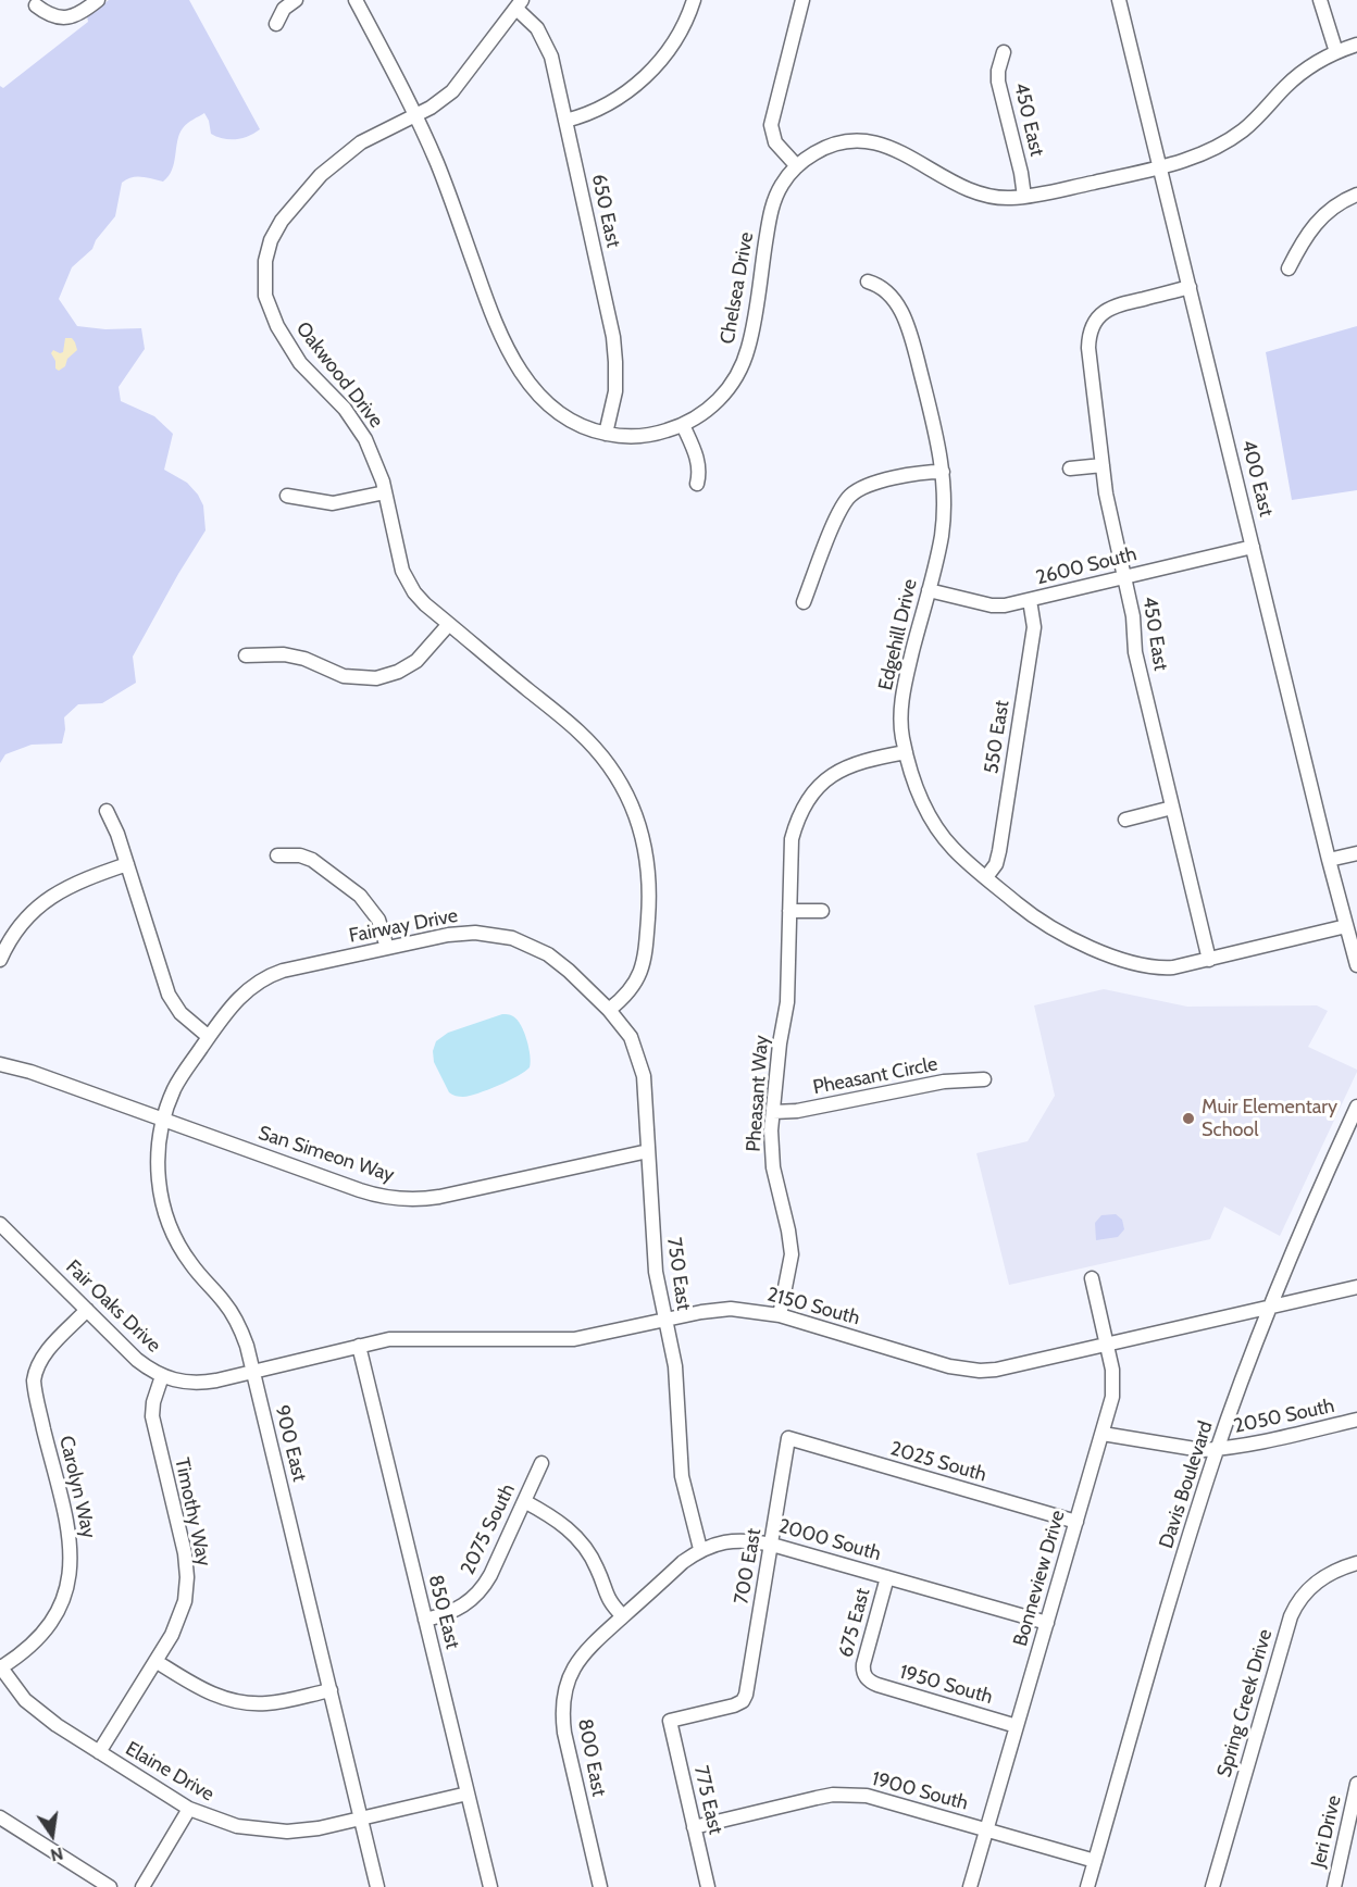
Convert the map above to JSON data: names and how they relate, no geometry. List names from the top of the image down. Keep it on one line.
{"streets":{"street":["450 East","650 East","Chelsea Drive","Oakwood Drive","400 East","2600 South","Edgehill Drive","550 East","Fairway Drive","Pheasant Circle","Pheasant Way","San Simeon Way","750 East","Fair Oaks Drive","2150 South","2050 South","900 East","2025 South","Davis Boulevard","Carolyn Way","Timothy Way","2075 South","2000 South","700 East","Bonneview Drive","850 East","675 East","1950 South","Spring Creek Drive","800 East","Elaine Drive","1900 South","775 East","Jeri Drive"]},"crossings":[["450 East","Chelsea Drive"],["450 East","400 East"],["450 East","2600 South"],["450 East","Edgehill Drive"],["650 East","Chelsea Drive"],["650 East","Oakwood Drive"],["Chelsea Drive","Oakwood Drive"],["Chelsea Drive","400 East"],["Oakwood Drive","Fairway Drive"],["Oakwood Drive","750 East"],["400 East","2600 South"],["400 East","Edgehill Drive"],["2600 South","Edgehill Drive"],["2600 South","550 East"],["Edgehill Drive","550 East"],["Edgehill Drive","Pheasant Way"],["Fairway Drive","750 East"],["Fairway Drive","900 East"],["Pheasant Circle","Pheasant Way"],["Pheasant Way","2150 South"],["San Simeon Way","750 East"],["San Simeon Way","900 East"],["750 East","2150 South"],["750 East","2000 South"],["Fair Oaks Drive","2150 South"],["Fair Oaks Drive","900 East"],["Fair Oaks Drive","Carolyn Way"],["Fair Oaks Drive","Timothy Way"],["2150 South","900 East"],["2150 South","Davis Boulevard"],["2150 South","Bonneview Drive"],["2150 South","850 East"],["2050 South","Davis Boulevard"],["2050 South","Bonneview Drive"],["900 East","Elaine Drive"],["2025 South","700 East"],["2025 South","Bonneview Drive"],["Davis Boulevard","1900 South"],["Carolyn Way","Elaine Drive"],["Timothy Way","Elaine Drive"],["2075 South","850 East"],["2000 South","700 East"],["2000 South","Bonneview Drive"],["2000 South","675 East"],["2000 South","800 East"],["700 East","775 East"],["Bonneview Drive","1950 South"],["Bonneview Drive","1900 South"],["850 East","Elaine Drive"],["675 East","1950 South"],["1900 South","775 East"]],"places":["Muir Elementary School"],"north":"bottom"}
